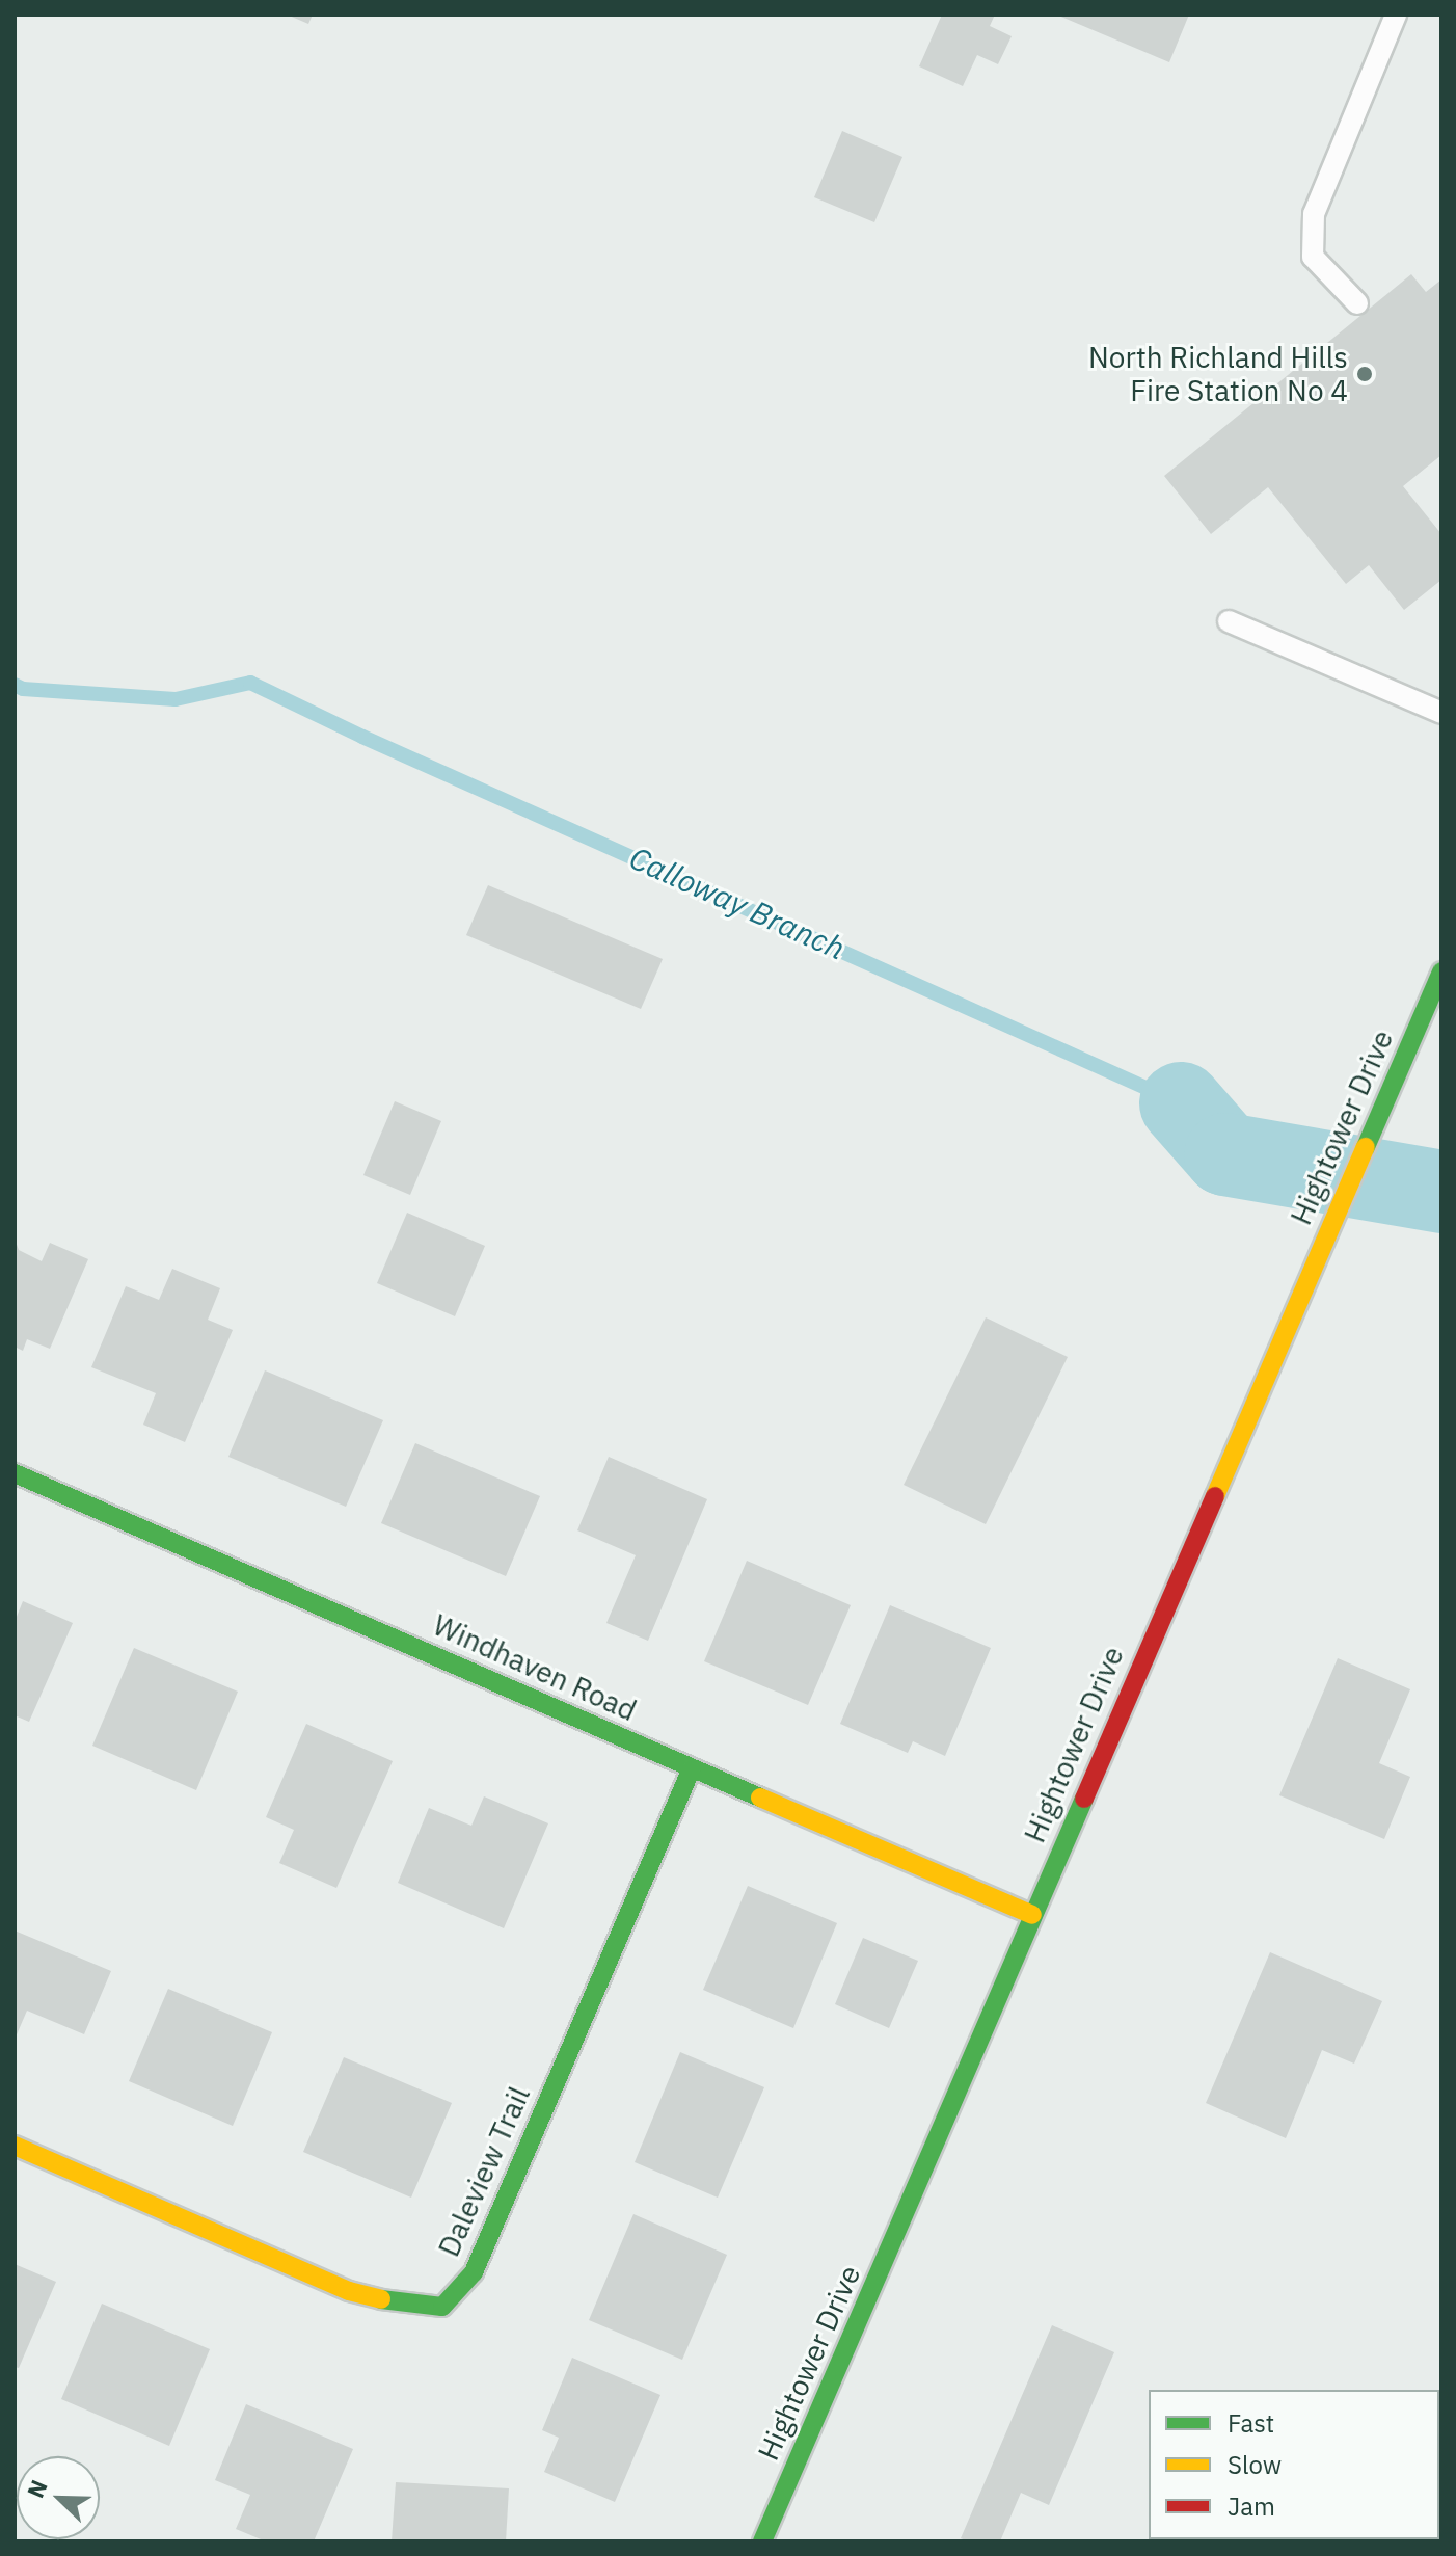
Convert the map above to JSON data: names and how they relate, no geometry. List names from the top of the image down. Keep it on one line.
{"streets":{"street":["Hightower Drive","Windhaven Road","Daleview Trail"]},"crossings":[["Hightower Drive","Windhaven Road"],["Windhaven Road","Daleview Trail"]],"water":["Calloway Branch"],"places":["North Richland Hills Fire Station No 4"],"legend":["Fast","Slow","Jam"],"north":"top left"}
